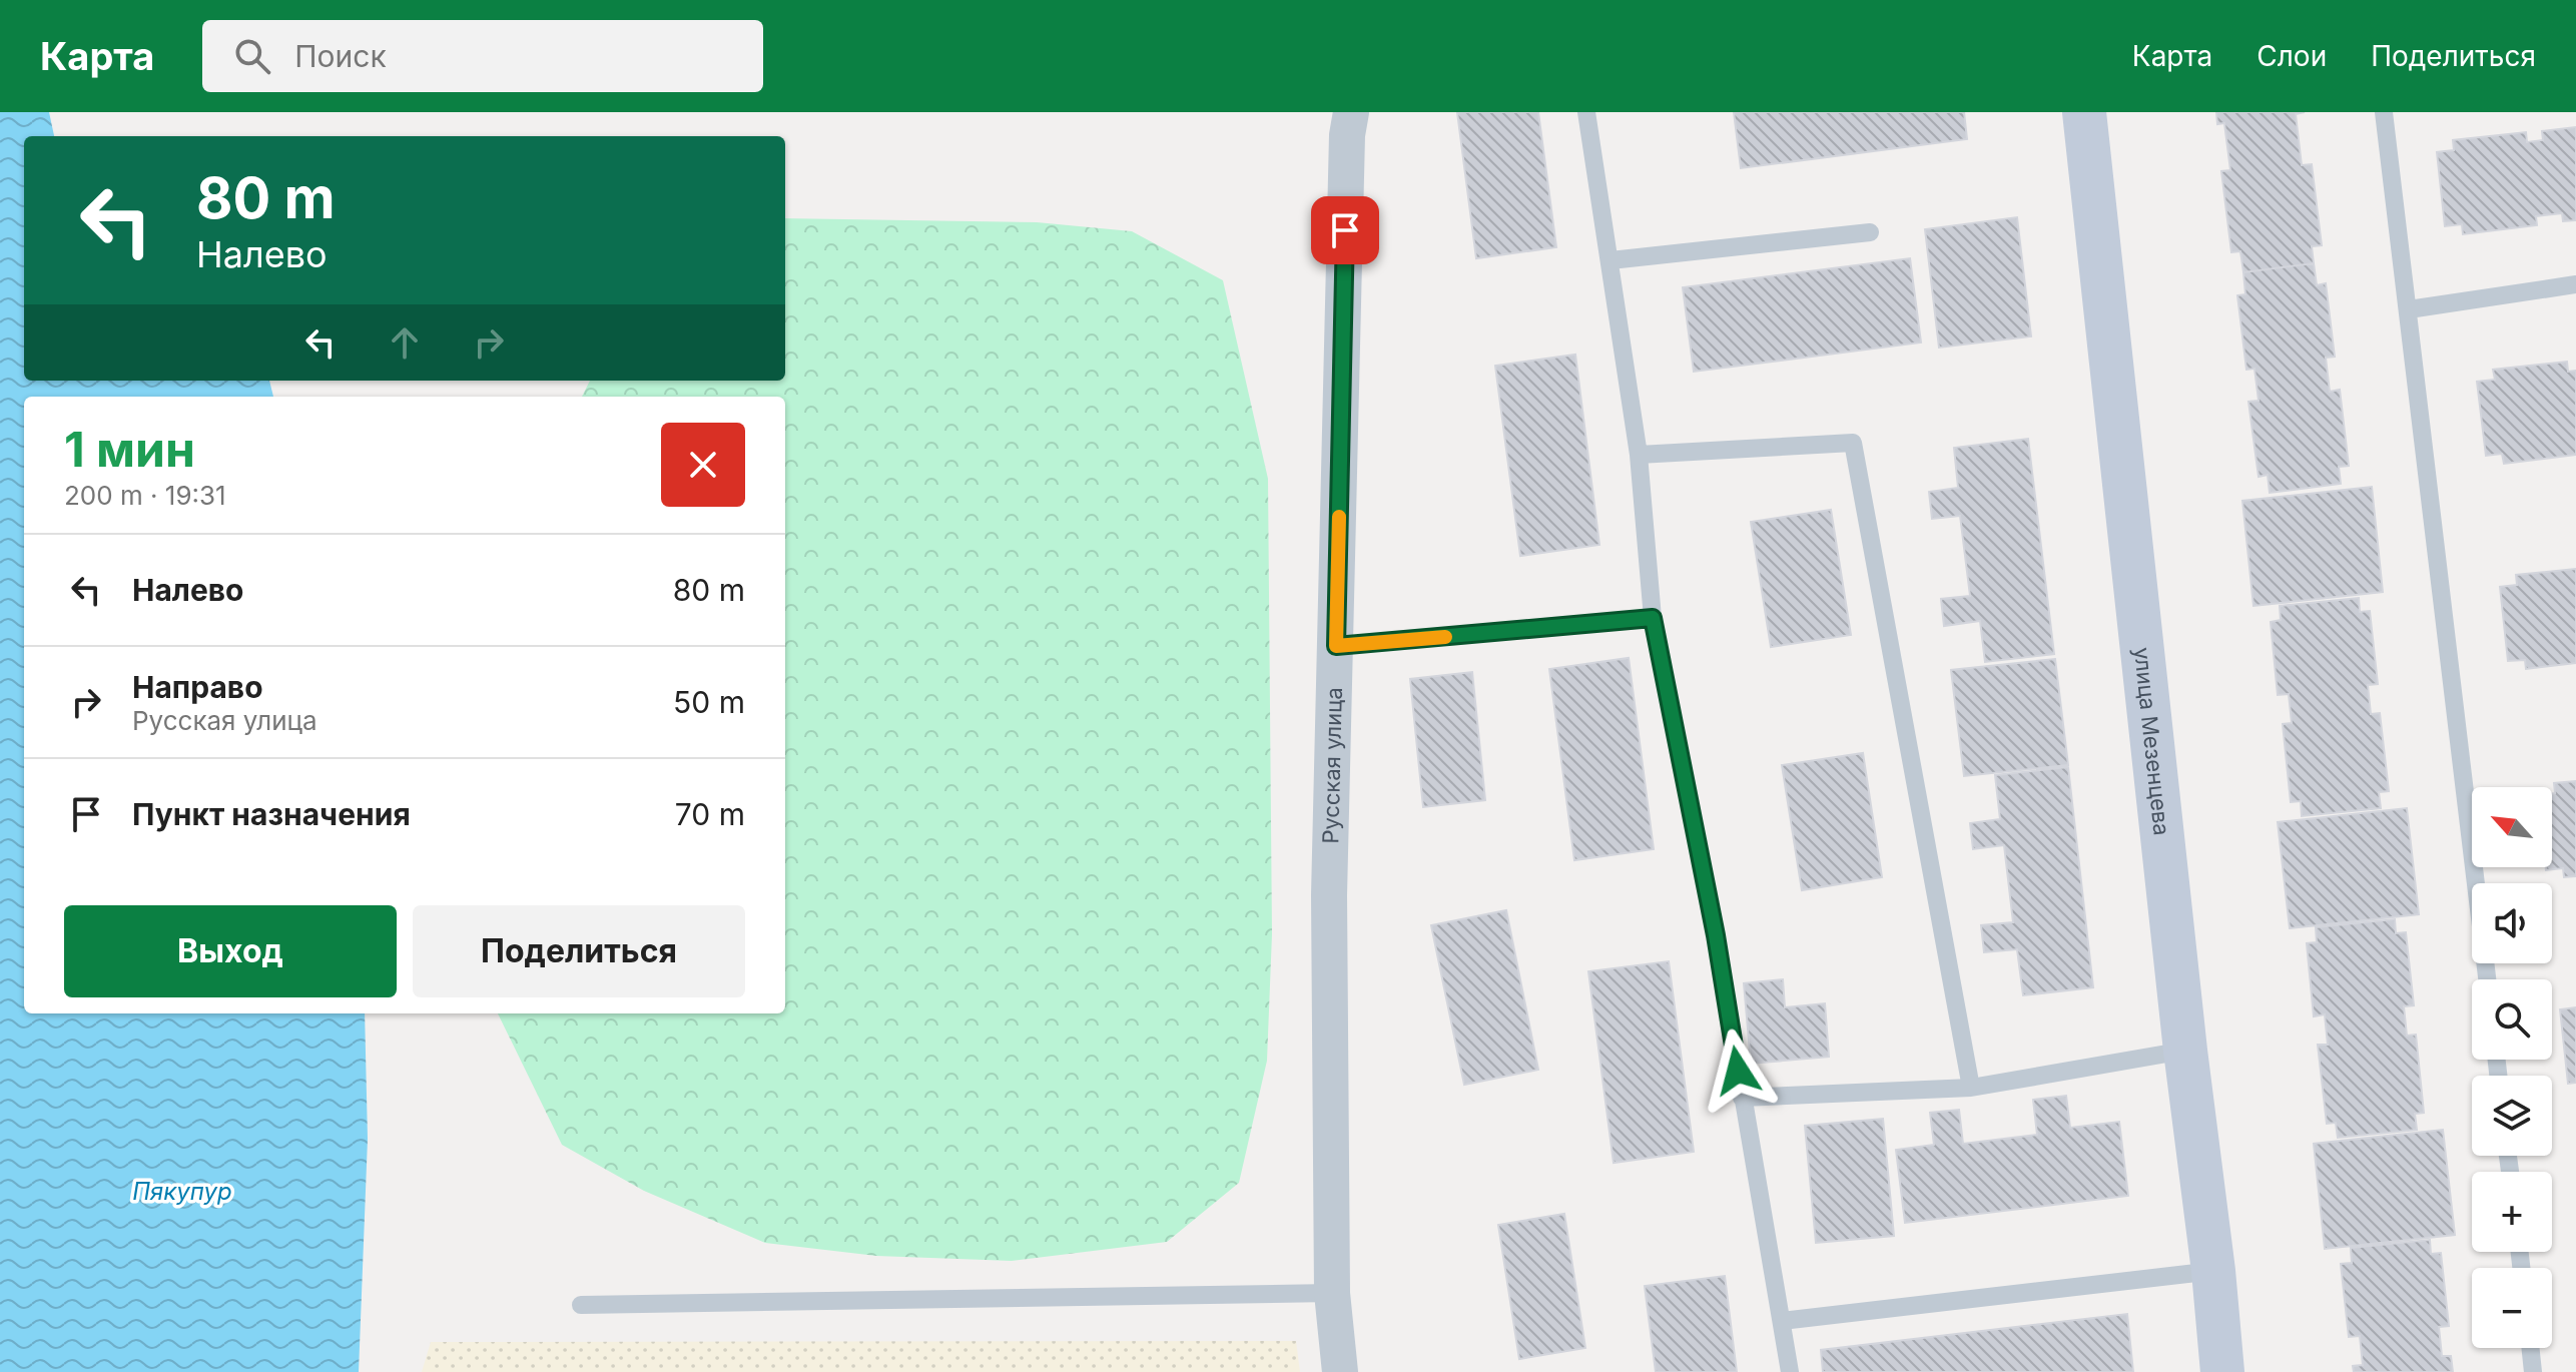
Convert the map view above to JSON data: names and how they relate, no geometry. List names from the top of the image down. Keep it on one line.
{"streets":{"main road":["улица Мезенцева"],"street":["Русская улица"]},"water":["Пякупур"],"north":"top left","page":{"header":"Карта","search":"Поиск","nav":["Карта","Слои","Поделиться"],"turn":["80 m","Налево"],"heading":["1 мин","200 m · 19:31"],"list":[{"name":"Налево","value":"80 m"},{"name":"Направо","note":"Русская улица","value":"50 m"},{"name":"Пункт назначения","value":"70 m"}],"map_buttons":["+","−"],"buttons":["Выход","Поделиться"]}}
